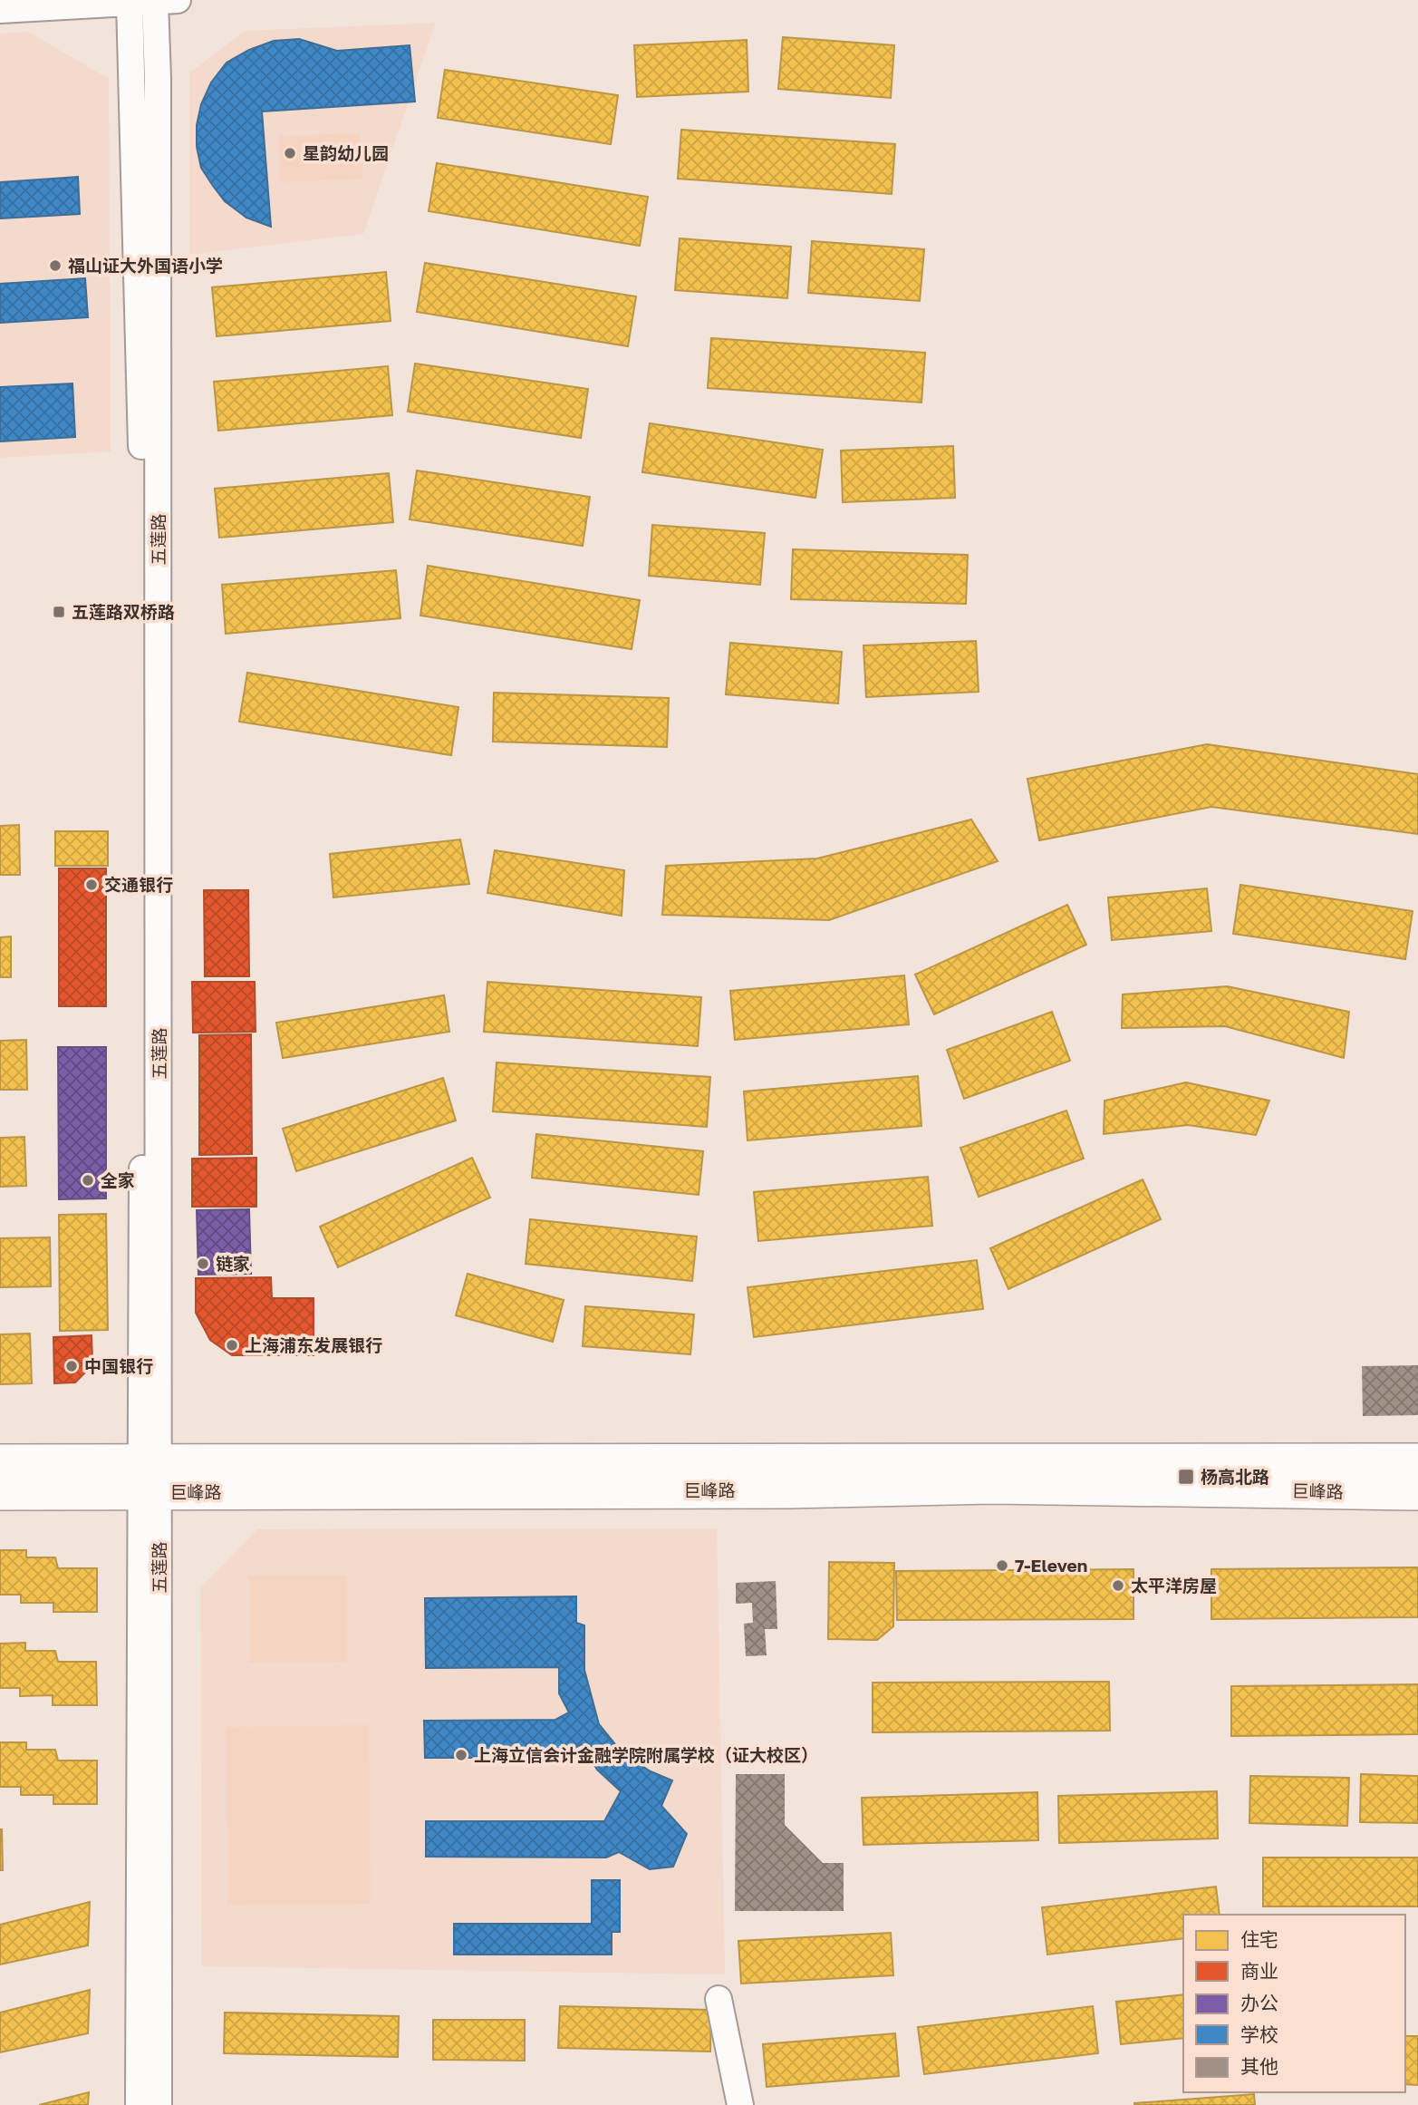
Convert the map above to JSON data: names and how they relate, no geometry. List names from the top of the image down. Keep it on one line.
{"streets":{"main road":["巨峰路"],"street":["五莲路"]},"crossings":[["五莲路","巨峰路"]],"places":{"other":["星韵幼儿园","福山证大外国语小学","交通银行","全家","链家","上海浦东发展银行","中国银行","7-Eleven","太平洋房屋","上海立信会计金融学院附属学校（证大校区）"],"transit":["五莲路双桥路","杨高北路"]},"legend":["住宅","商业","办公","学校","其他"]}
